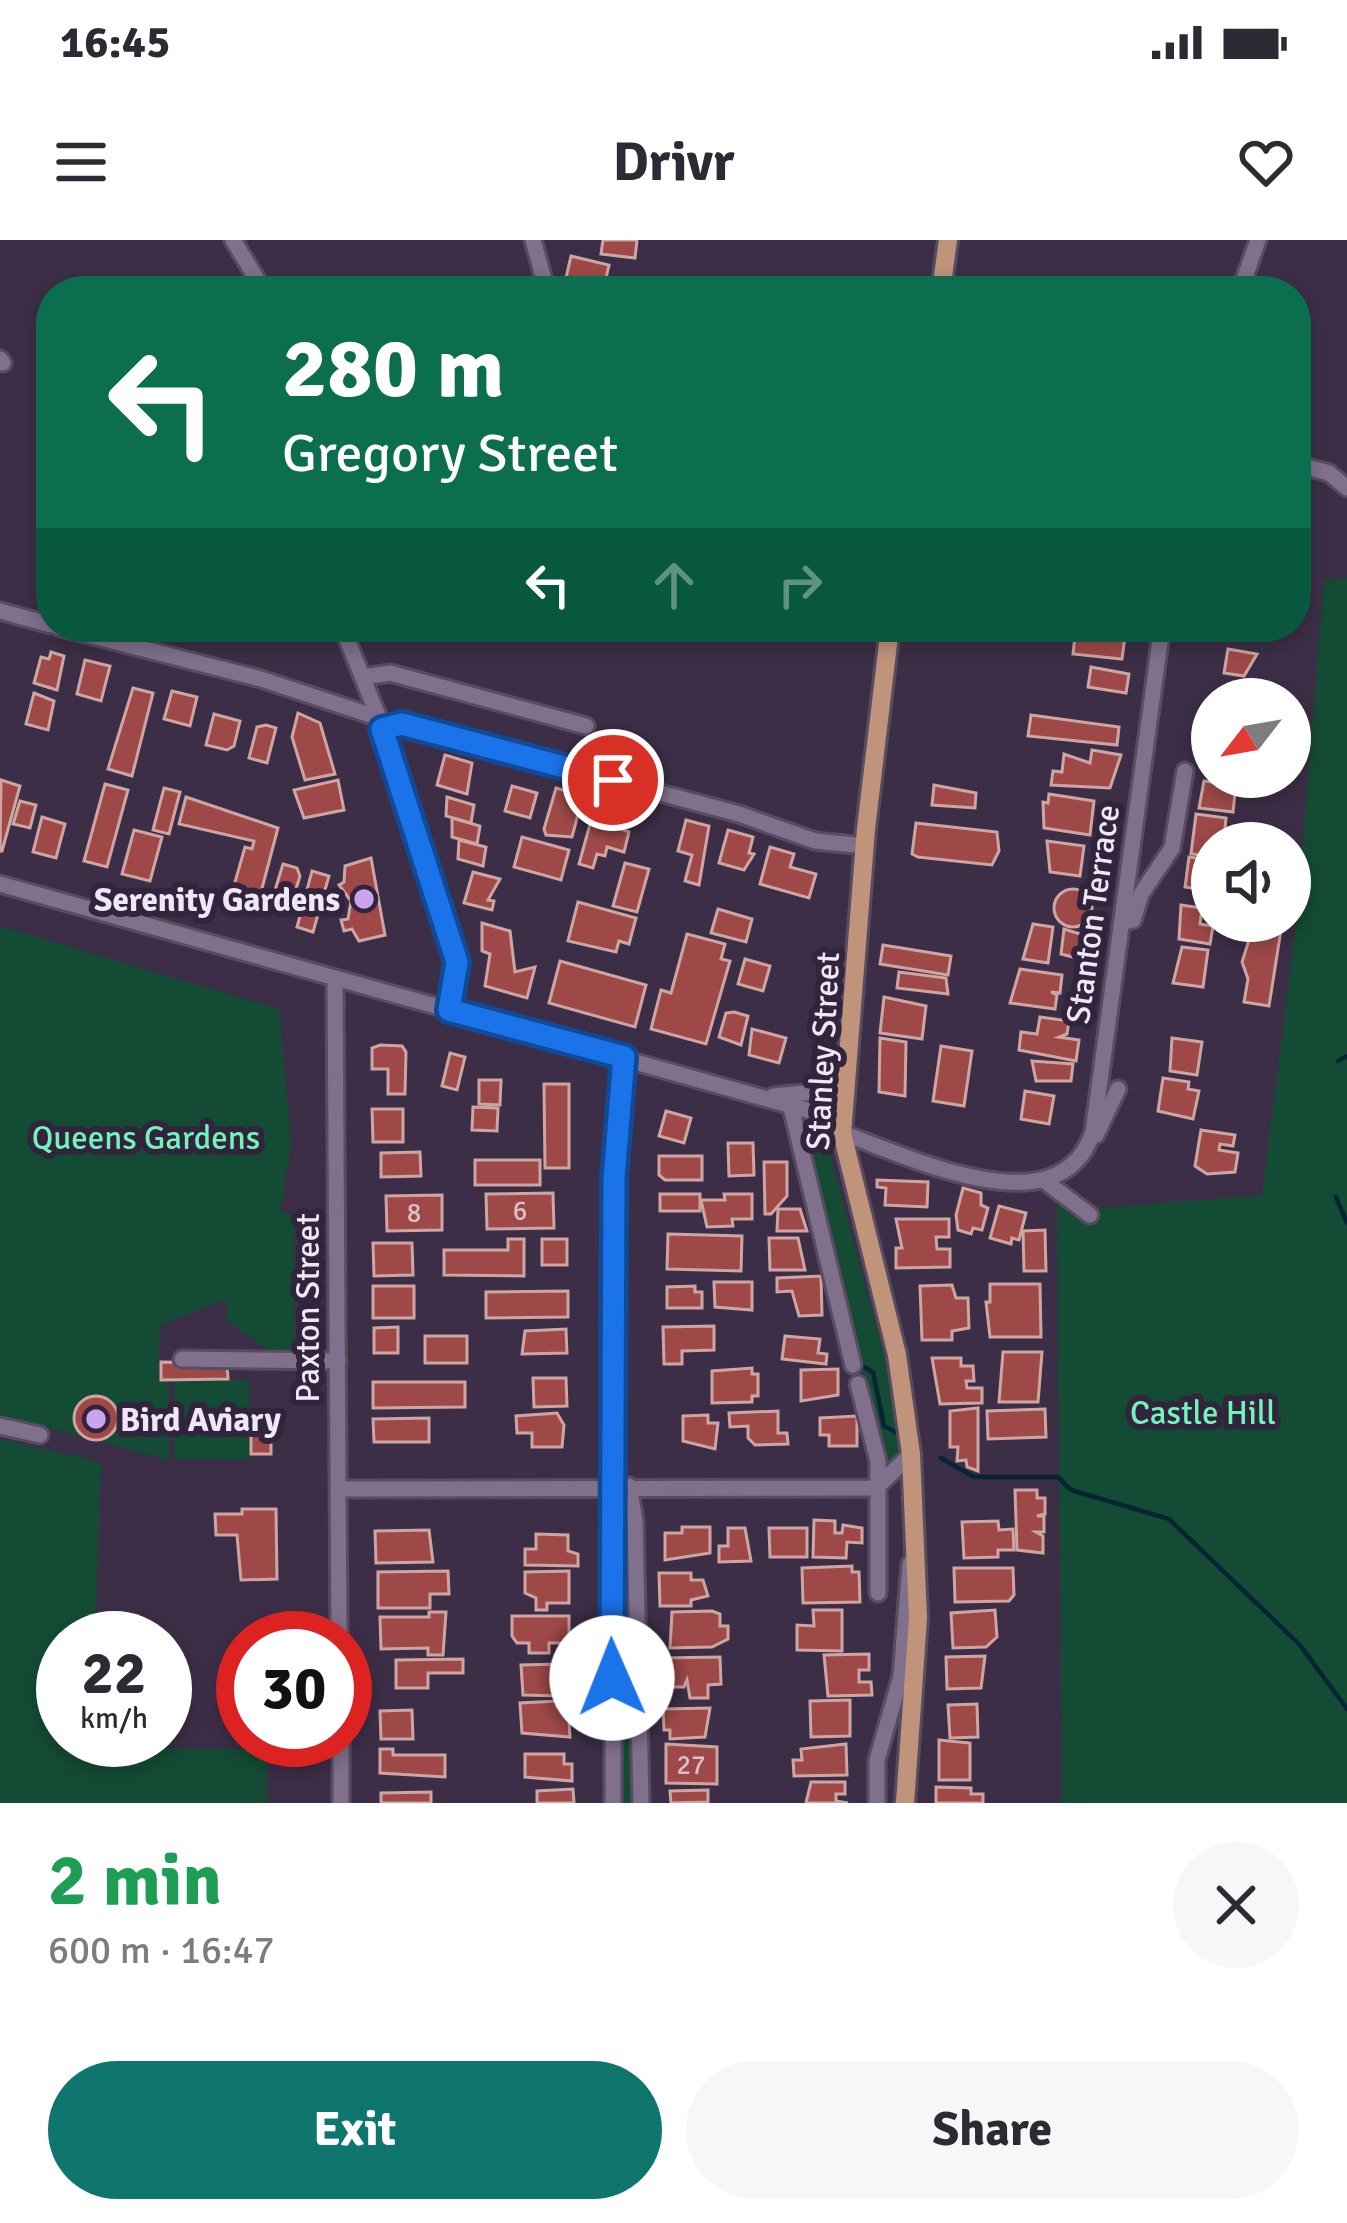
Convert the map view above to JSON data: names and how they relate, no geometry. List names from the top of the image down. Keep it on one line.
{"streets":{"main road":["Stanley Street"],"street":["Stanton Terrace","Paxton Street"]},"parks":["Queens Gardens","Castle Hill"],"places":["Serenity Gardens","Bird Aviary"],"house_numbers":["6","8","27"],"north":"bottom left","page":{"status":"16:45","header":"Drivr","turn":["280 m","Gregory Street"],"speed":"22 km/h","limit":"30","heading":["2 min","600 m · 16:47"],"buttons":["Exit","Share"]}}
